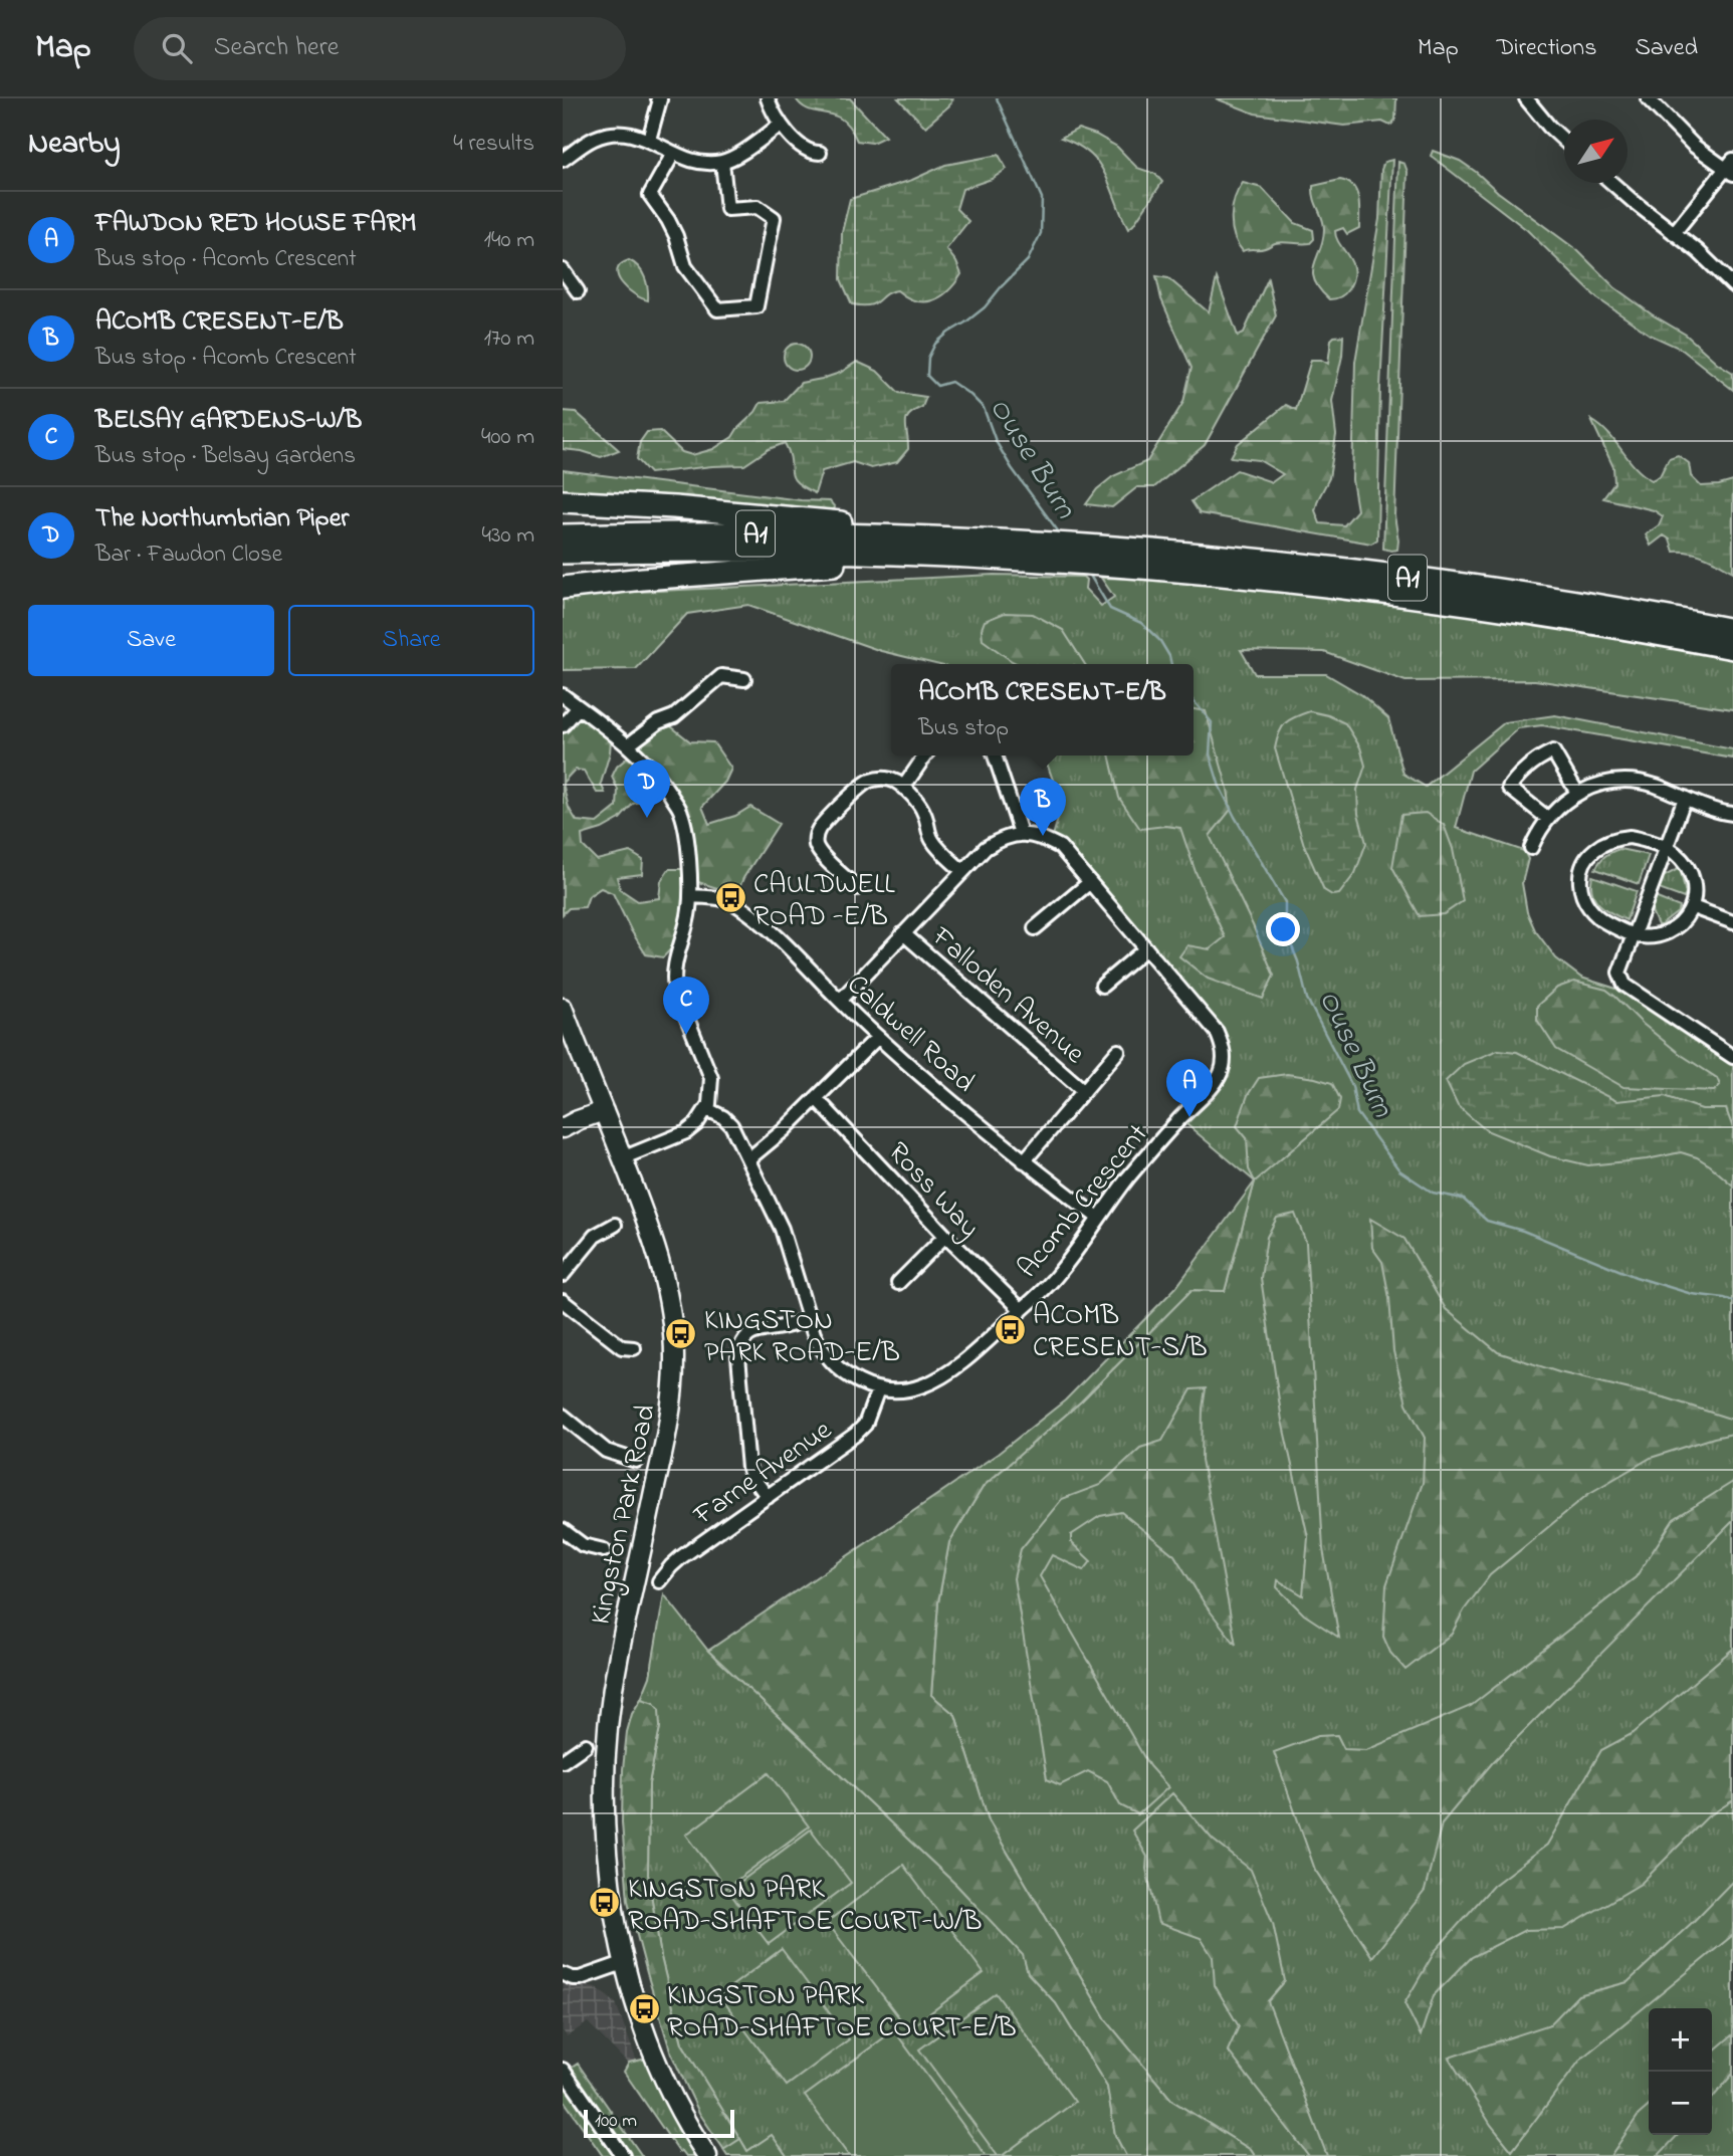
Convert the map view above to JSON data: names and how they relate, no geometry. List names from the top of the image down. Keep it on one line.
{"streets":{"highway":["A1"],"street":["Falloden Avenue","Caldwell Road","Ross Way","Acomb Crescent","Farne Avenue","Kingston Park Road"]},"crossings":[["Caldwell Road","Acomb Crescent"],["Ross Way","Acomb Crescent"],["Acomb Crescent","Farne Avenue"]],"water":["Ouse Burn"],"places":{"bus stop":["CAULDWELL ROAD -E/B","ACOMB CRESENT-S/B","KINGSTON PARK ROAD-E/B","KINGSTON PARK ROAD-SHAFTOE COURT-W/B","KINGSTON PARK ROAD-SHAFTOE COURT-E/B"]},"scale_bar":"100 m","north":"top right","page":{"header":"Map","search":"Search here","nav":["Map","Directions","Saved"],"heading":["Nearby","4 results"],"list":[{"mark":"A","name":"FAWDON RED HOUSE FARM","note":"Bus stop · Acomb Crescent","value":"140 m"},{"mark":"B","name":"ACOMB CRESENT-E/B","note":"Bus stop · Acomb Crescent","value":"170 m"},{"mark":"C","name":"BELSAY GARDENS-W/B","note":"Bus stop · Belsay Gardens","value":"400 m"},{"mark":"D","name":"The Northumbrian Piper","note":"Bar · Fawdon Close","value":"430 m"}],"buttons":["Save","Share"],"popup":["ACOMB CRESENT-E/B","Bus stop"],"pins":["D","B","C","A"],"map_buttons":["+","−"],"scale":"100 m"}}
